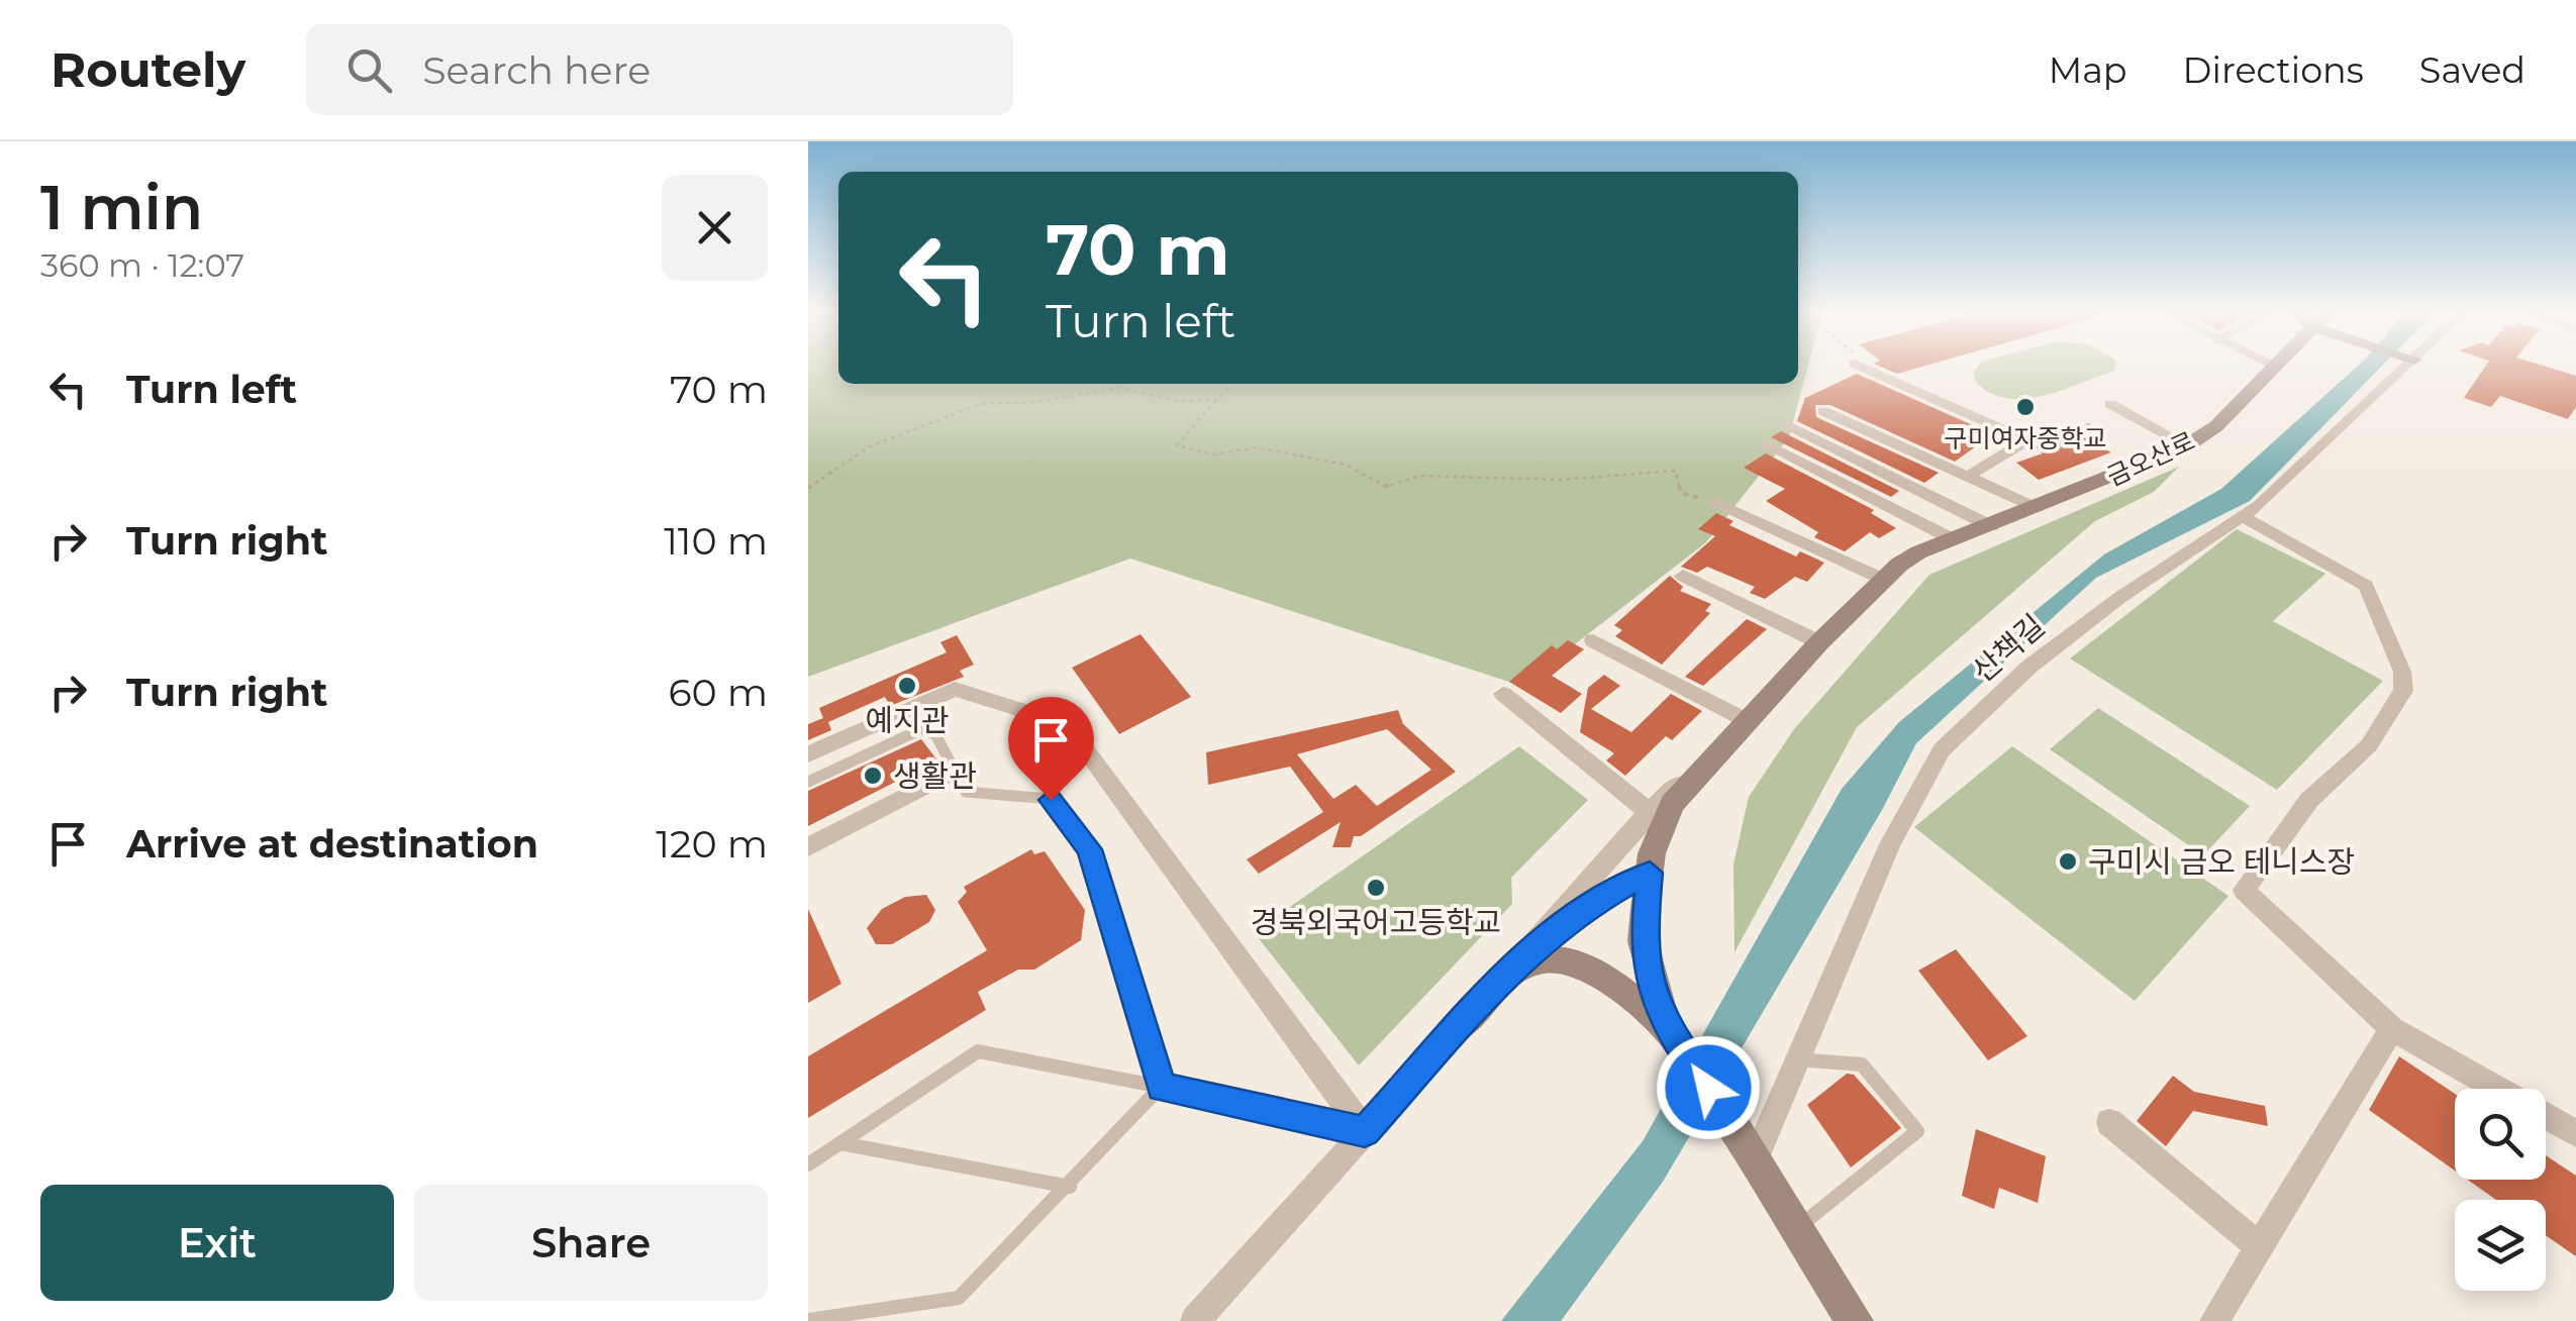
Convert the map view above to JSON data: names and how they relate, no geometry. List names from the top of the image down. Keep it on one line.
{"streets":{"street":["금오산로","산책길"]},"crossings":[["금오산로","산책길"]],"places":["구미여자중학교","예지관","생활관","구미시 금오 테니스장","경북외국어고등학교"],"page":{"header":"Routely","search":"Search here","nav":["Map","Directions","Saved"],"heading":["1 min","360 m · 12:07"],"turn":["70 m","Turn left"],"list":[{"name":"Turn left","value":"70 m"},{"name":"Turn right","value":"110 m"},{"name":"Turn right","value":"60 m"},{"name":"Arrive at destination","value":"120 m"}],"buttons":["Exit","Share"]}}
